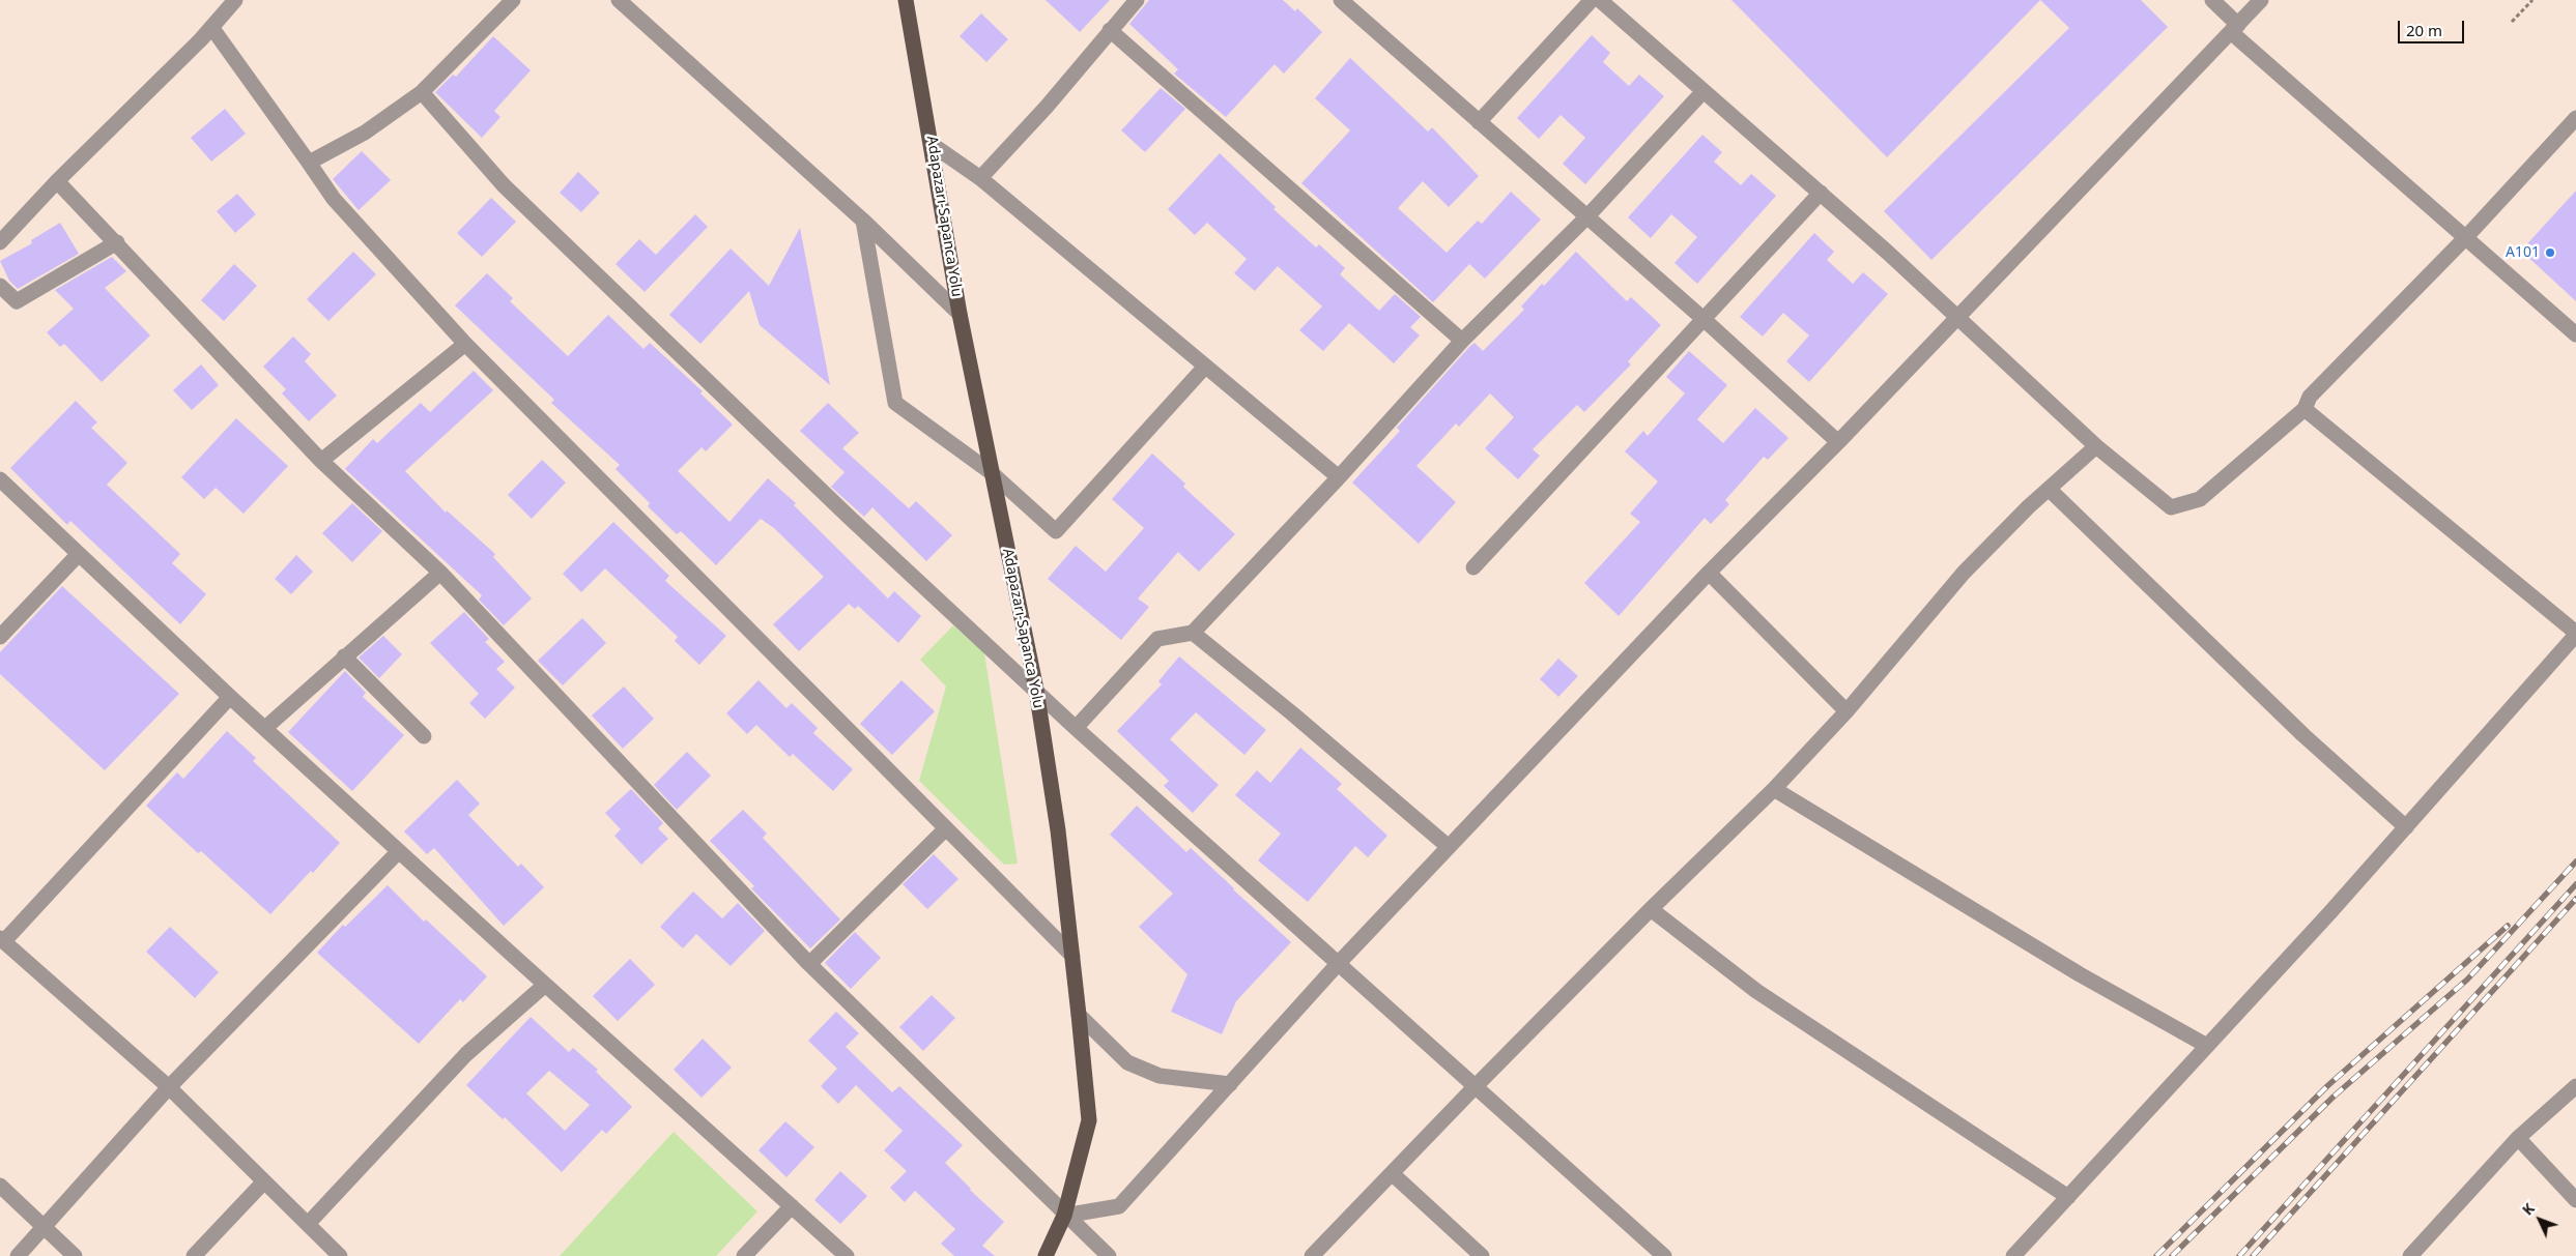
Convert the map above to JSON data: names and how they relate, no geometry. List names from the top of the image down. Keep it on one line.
{"streets":{"main road":["Adapazarı-Sapanca Yolu"]},"places":["A101"],"scale_bar":"20 m","north":"top left"}
